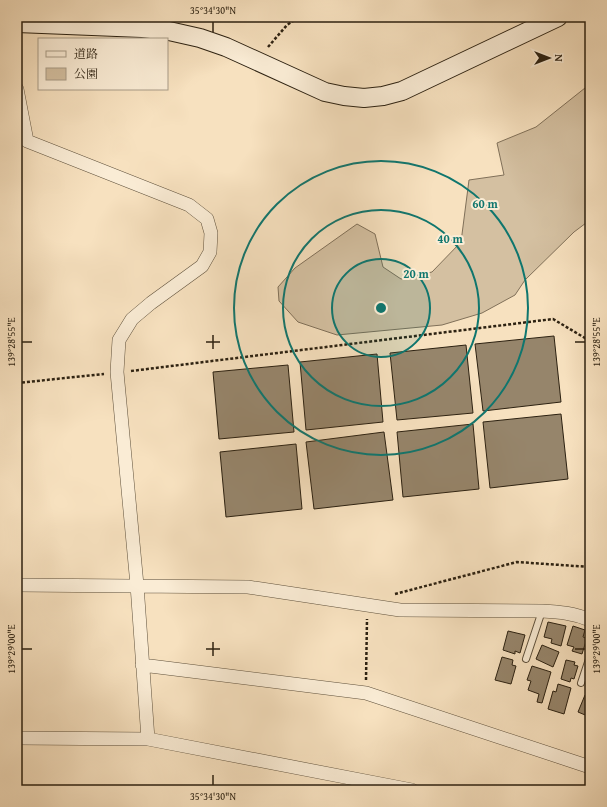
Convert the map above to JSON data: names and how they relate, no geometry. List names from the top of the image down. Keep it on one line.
{"legend":["道路","公園"],"north":"right","coordinates":["35°34'30\"N","139°28'55\"E","139°29'00\"E"],"rings":["60 m","40 m","20 m"]}
